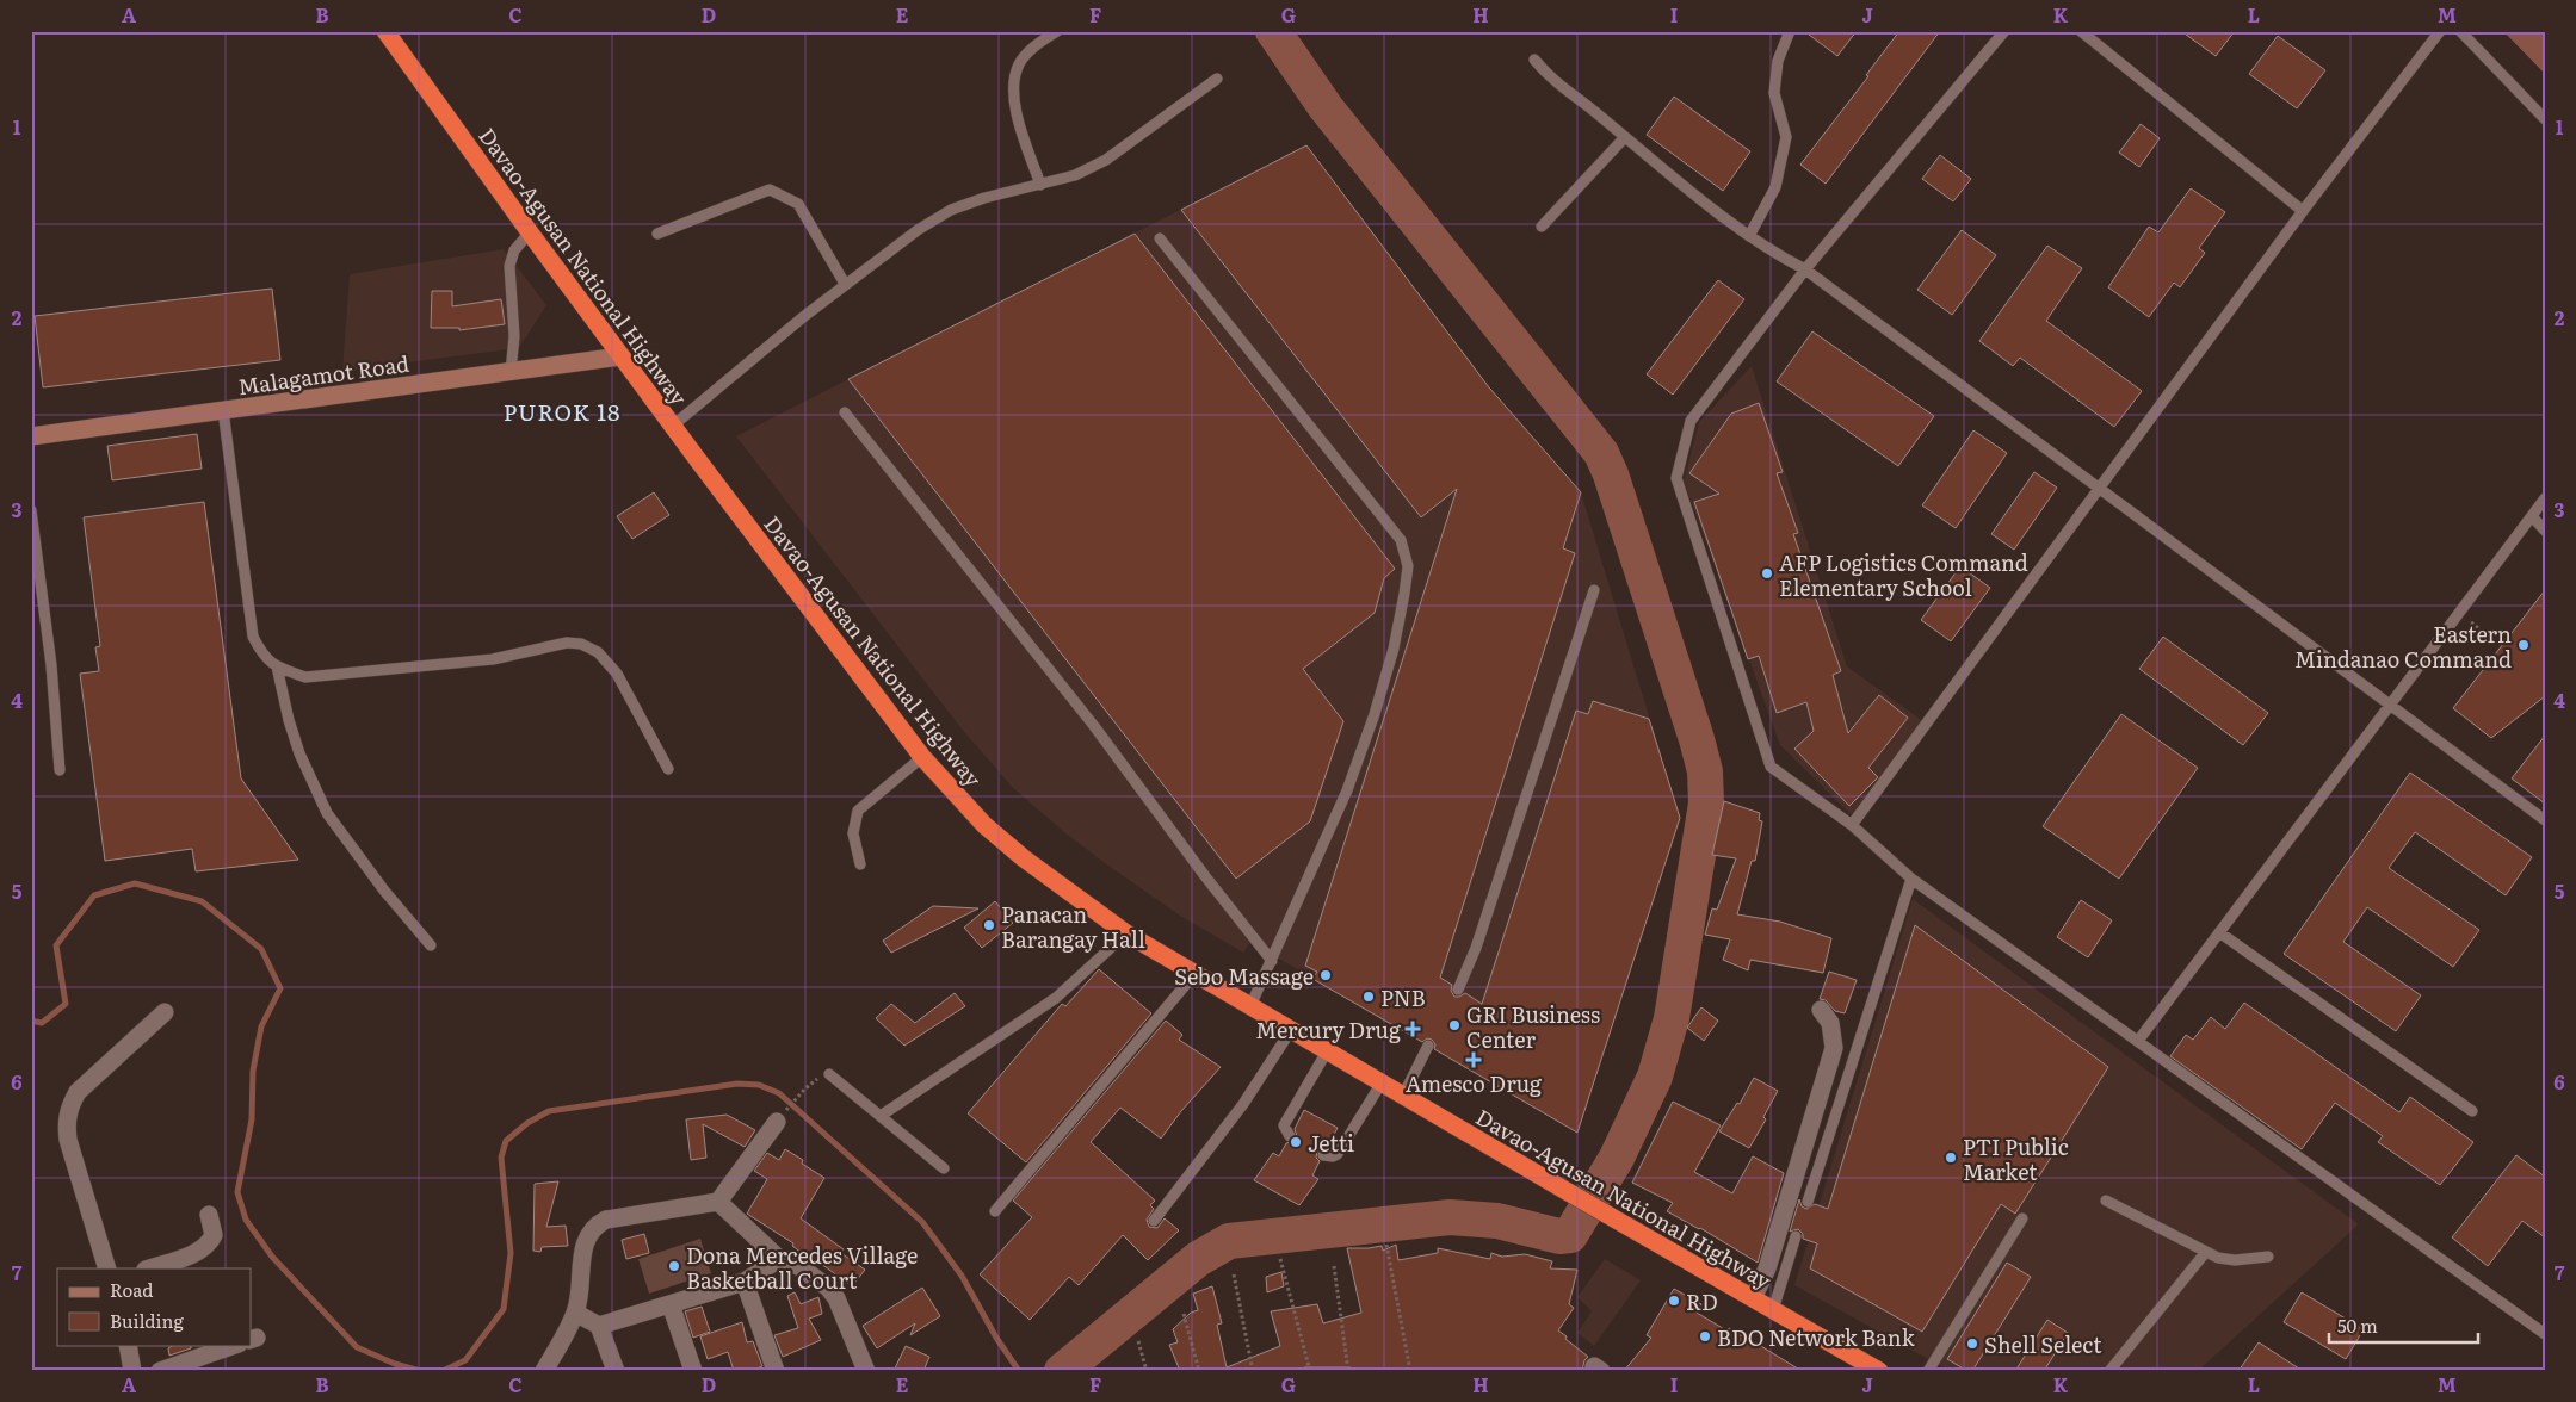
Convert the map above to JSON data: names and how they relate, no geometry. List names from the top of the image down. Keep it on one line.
{"streets":{"highway":["Davao-Agusan National Highway"],"street":["Malagamot Road"]},"crossings":[["Davao-Agusan National Highway","Malagamot Road"]],"districts":["PUROK 18"],"places":{"other":["AFP Logistics Command Elementary School","Eastern Mindanao Command","Panacan Barangay Hall","Sebo Massage","PNB","GRI Business Center","Jetti","PTI Public Market","Dona Mercedes Village Basketball Court","RD","BDO Network Bank","Shell Select"],"health":["Mercury Drug","Amesco Drug"]},"legend":["Road","Building"],"scale_bar":"50 m","grid":{"columns":["A","B","C","D","E","F","G","H","I","J","K","L","M"],"rows":["1","2","3","4","5","6","7"]}}
